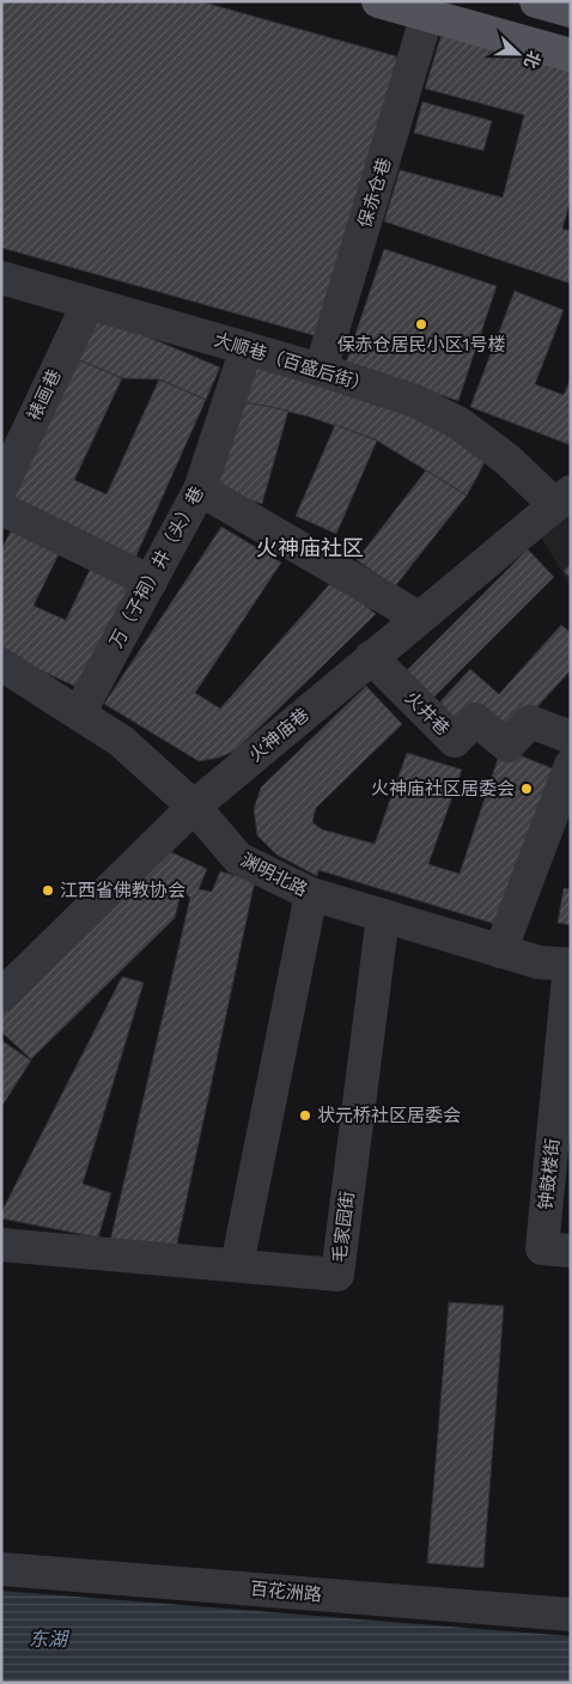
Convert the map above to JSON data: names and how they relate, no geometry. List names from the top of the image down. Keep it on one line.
{"streets":{"street":["保赤仓巷","大顺巷（百盛后街）","裱画巷","万（子祠）井（头）巷","火井巷","火神庙巷","渊明北路","钟鼓楼街","毛家园街","百花洲路"]},"crossings":[["保赤仓巷","大顺巷（百盛后街）"],["大顺巷（百盛后街）","裱画巷"],["大顺巷（百盛后街）","万（子祠）井（头）巷"],["大顺巷（百盛后街）","火神庙巷"],["万（子祠）井（头）巷","渊明北路"],["火井巷","火神庙巷"],["火神庙巷","渊明北路"],["渊明北路","钟鼓楼街"],["渊明北路","毛家园街"]],"districts":["火神庙社区"],"water":["东湖"],"places":["保赤仓居民小区1号楼","火神庙社区居委会","江西省佛教协会","状元桥社区居委会"],"north":"right"}
